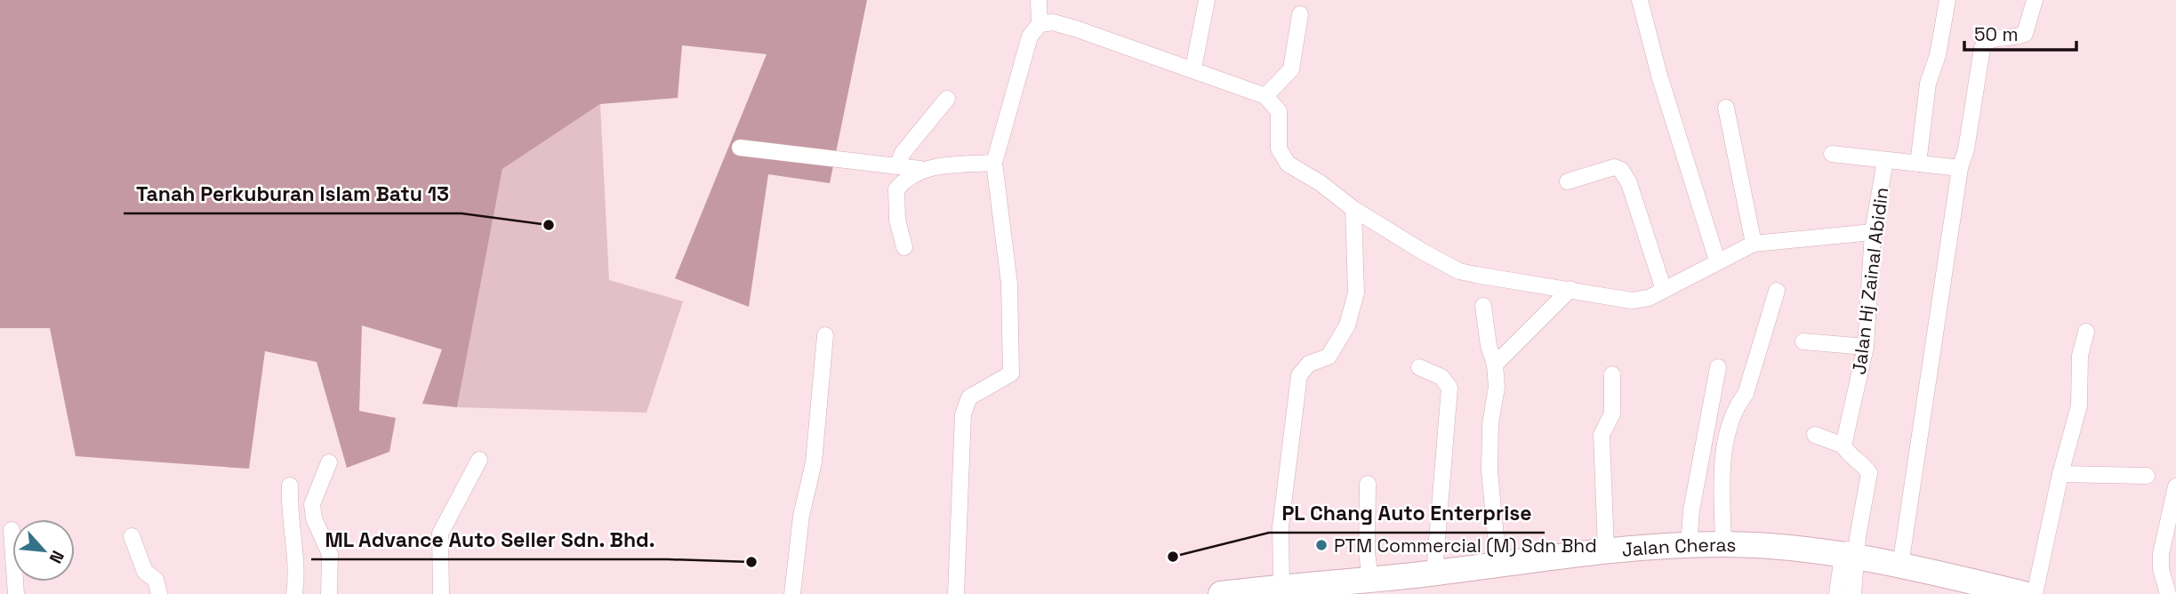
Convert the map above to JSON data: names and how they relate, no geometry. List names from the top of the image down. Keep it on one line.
{"streets":{"main road":["Jalan Cheras"],"street":["Jalan Hj Zainal Abidin"]},"places":["Tanah Perkuburan Islam Batu 13","PTM Commercial (M) Sdn Bhd","PL Chang Auto Enterprise","ML Advance Auto Seller Sdn. Bhd."],"scale_bar":"50 m","north":"bottom right"}
